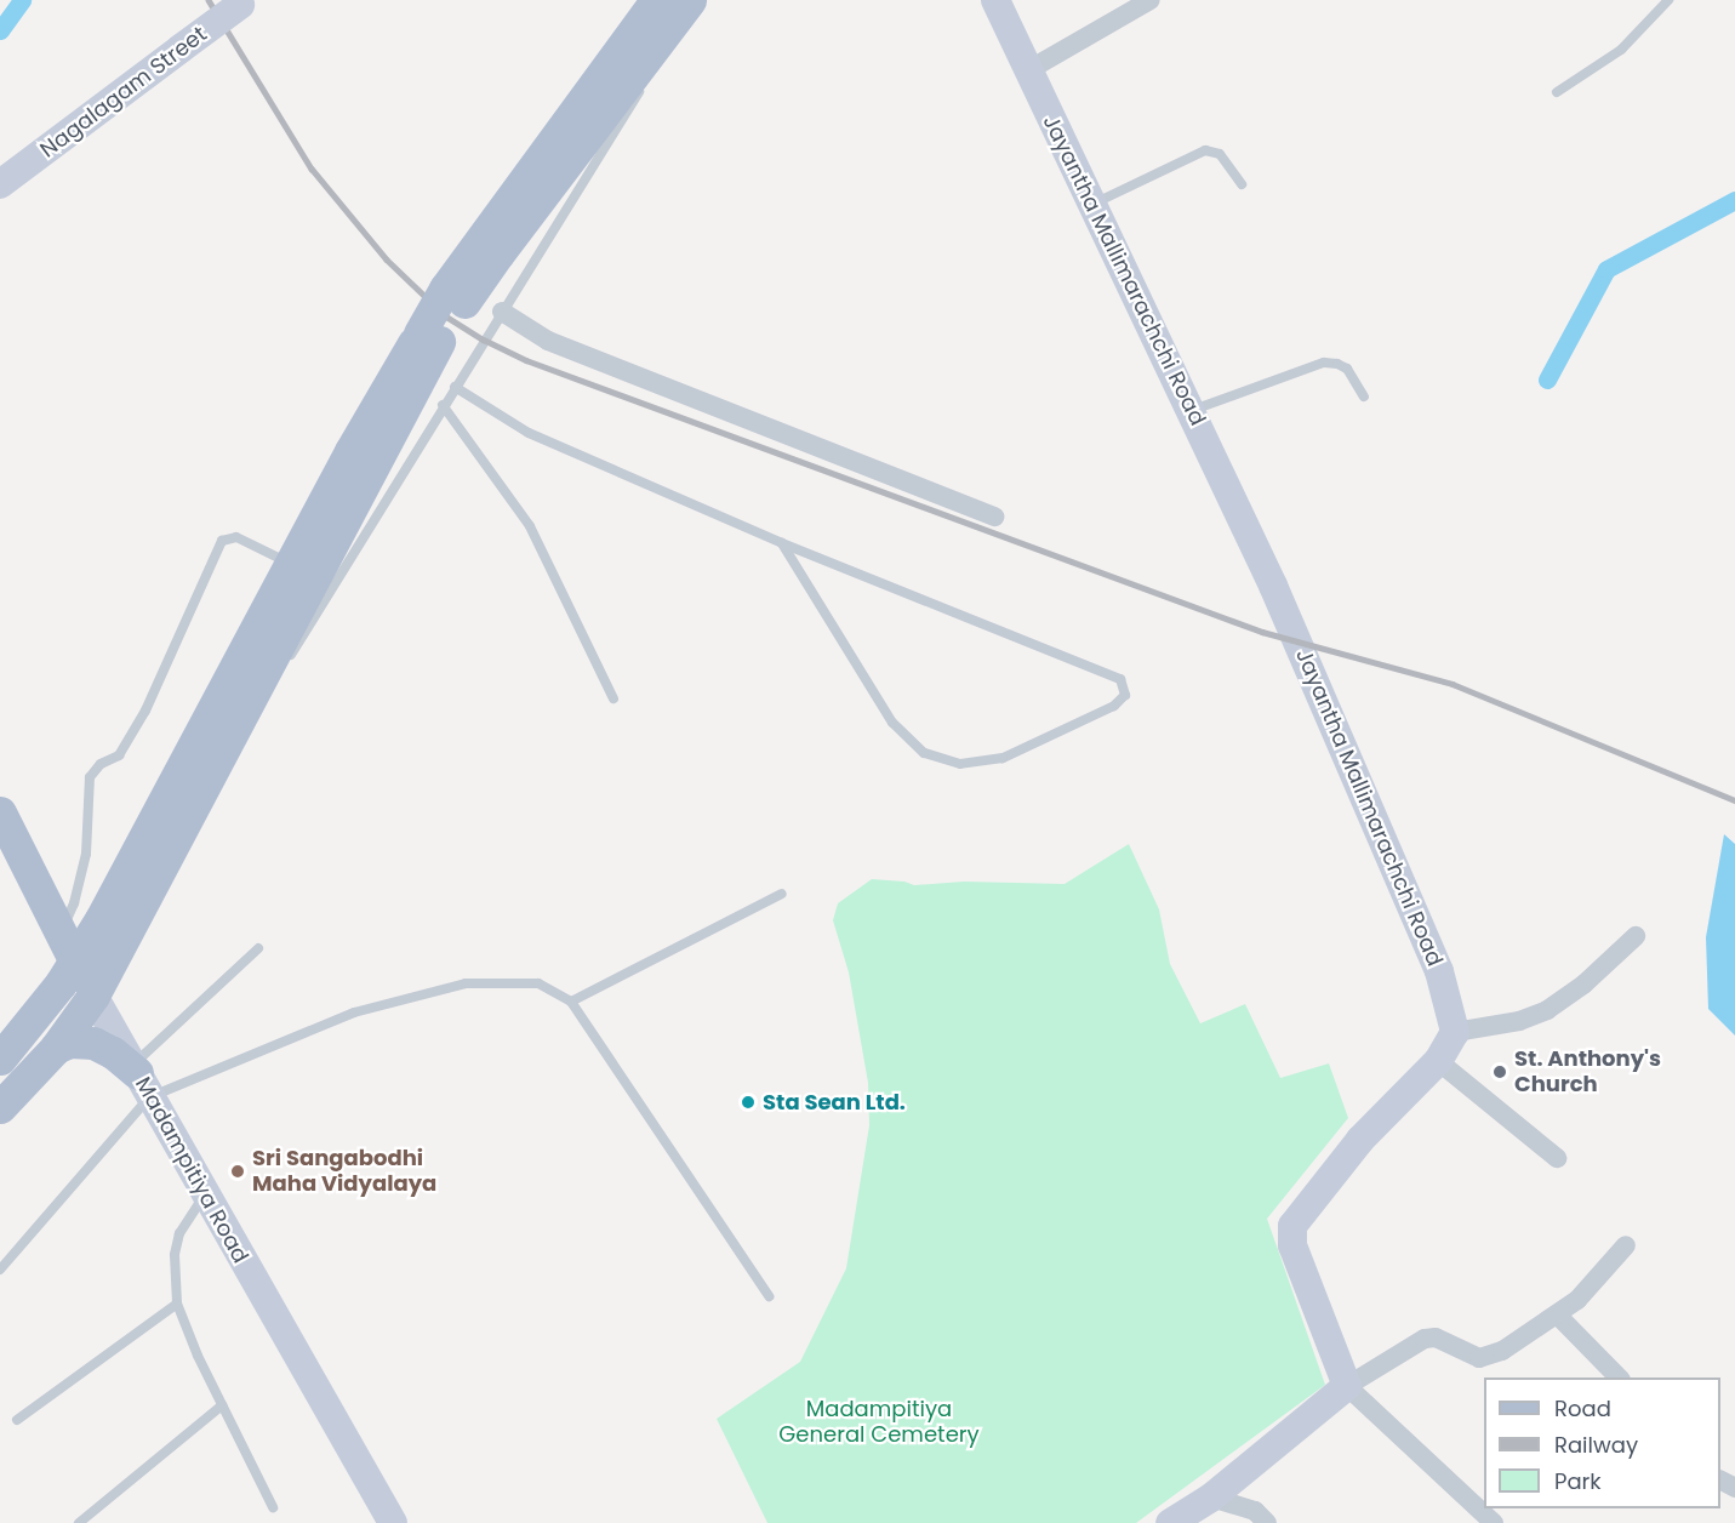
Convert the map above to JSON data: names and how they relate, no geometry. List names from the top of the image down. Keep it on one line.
{"streets":{"main road":["Madampitiya Road"],"street":["Nagalagam Street","Jayantha Mallimarachchi Road"]},"parks":["Madampitiya General Cemetery"],"places":["St. Anthony's Church","Sta Sean Ltd.","Sri Sangabodhi Maha Vidyalaya"],"legend":["Road","Railway","Park"]}
